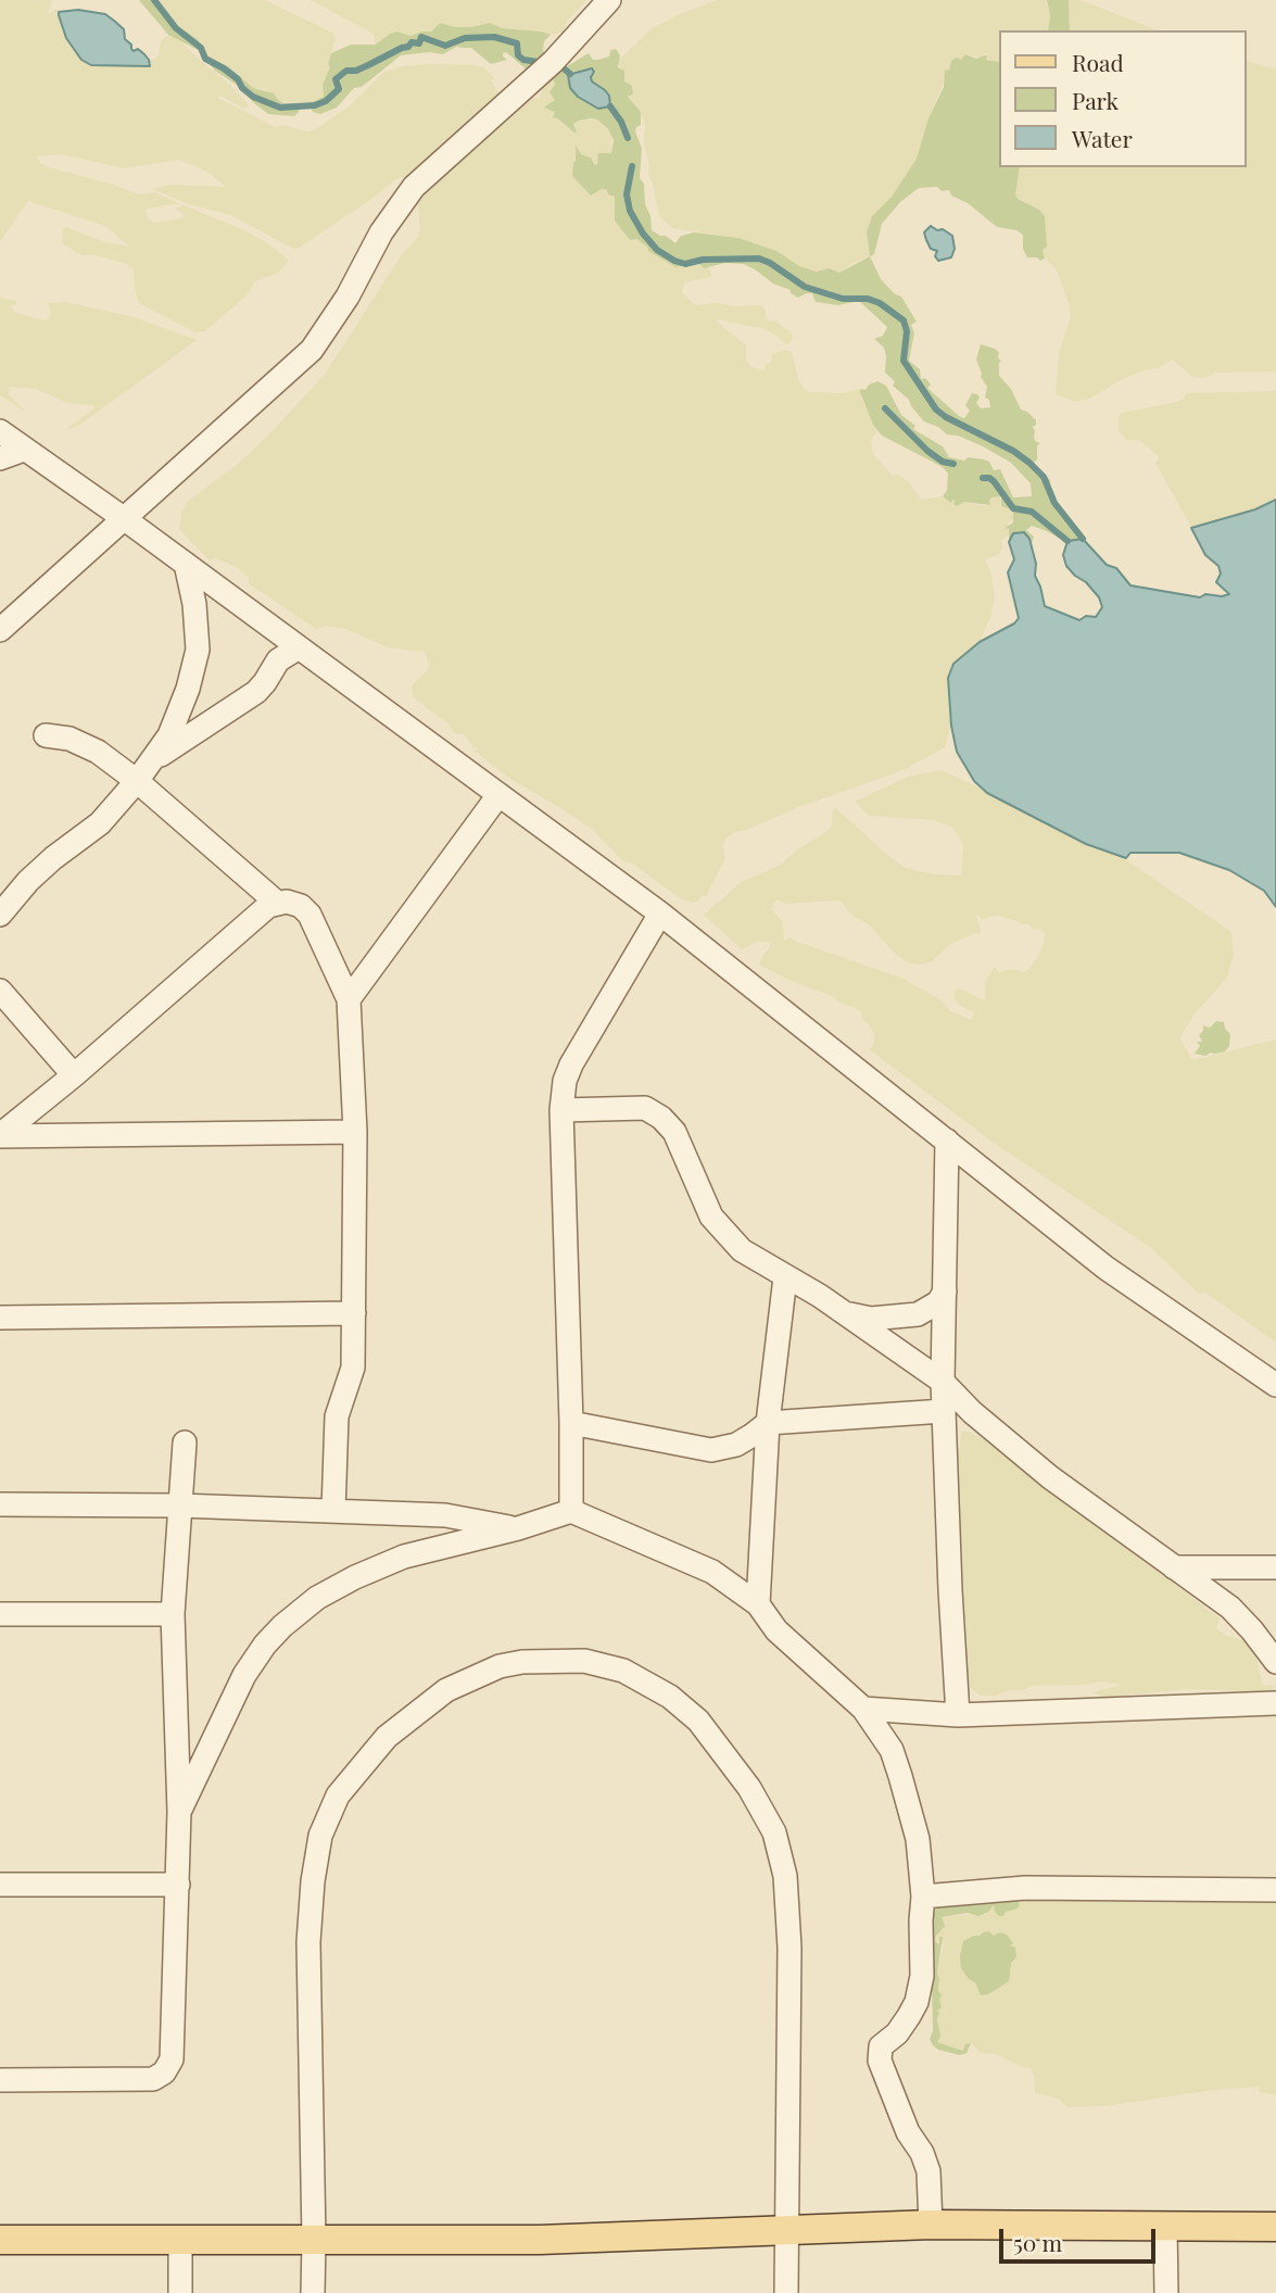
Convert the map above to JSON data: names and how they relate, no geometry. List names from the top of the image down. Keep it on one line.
{"legend":["Road","Park","Water"],"scale_bar":"50 m"}
